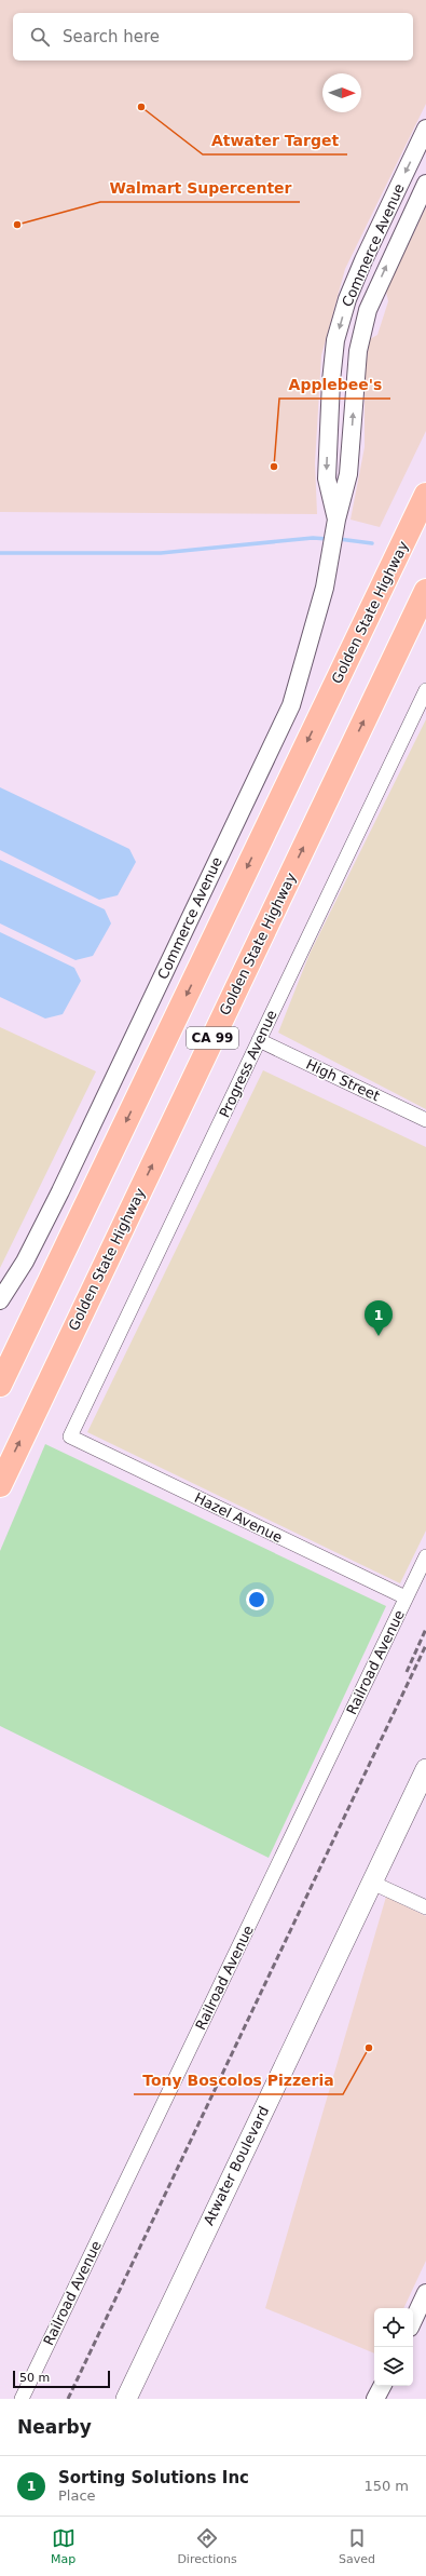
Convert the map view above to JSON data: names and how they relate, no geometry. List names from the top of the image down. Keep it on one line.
{"streets":{"highway":["Golden State Highway","CA 99"],"main road":["Atwater Boulevard"],"street":["Commerce Avenue","Progress Avenue","High Street","Hazel Avenue","Railroad Avenue"]},"crossings":[["Progress Avenue","High Street"],["Progress Avenue","Hazel Avenue"],["Hazel Avenue","Railroad Avenue"]],"places":["Atwater Target","Walmart Supercenter","Applebee's","Tony Boscolos Pizzeria"],"scale_bar":"50 m","north":"right","page":{"search":"Search here","pins":"1","scale":"50 m","heading":"Nearby","list":[{"mark":"1","name":"Sorting Solutions Inc","note":"Place","value":"150 m"}],"nav":["Map","Directions","Saved"]}}
